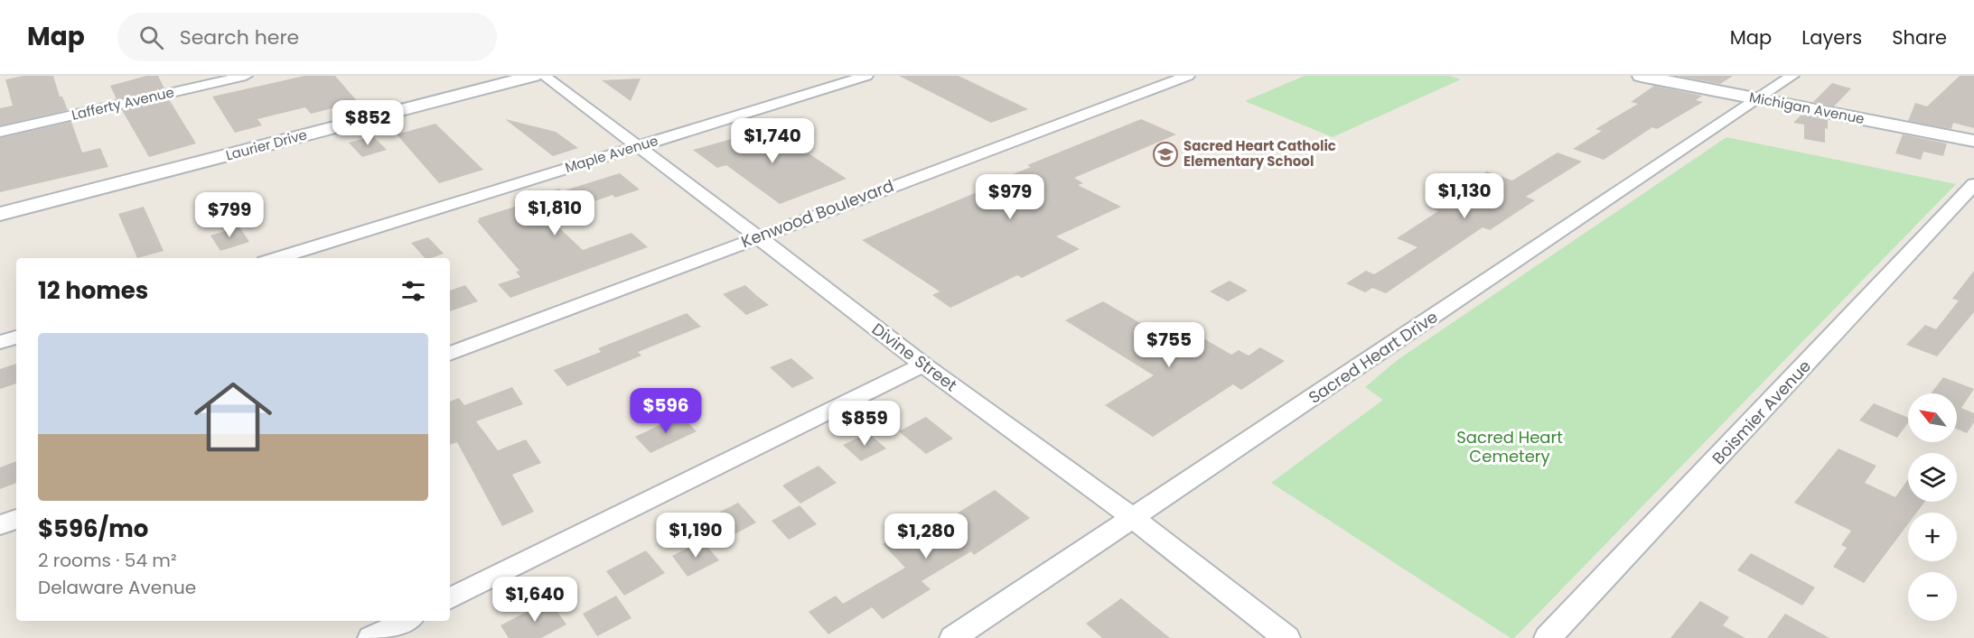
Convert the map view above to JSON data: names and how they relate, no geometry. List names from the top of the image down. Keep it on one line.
{"streets":{"street":["Lafferty Avenue","Michigan Avenue","Laurier Drive","Maple Avenue","Kenwood Boulevard","Divine Street","Sacred Heart Drive","Boismier Avenue"]},"crossings":[["Michigan Avenue","Sacred Heart Drive"],["Maple Avenue","Divine Street"],["Kenwood Boulevard","Divine Street"],["Divine Street","Sacred Heart Drive"]],"parks":["Sacred Heart Cemetery"],"places":{"school or university":["Sacred Heart Catholic Elementary School"]},"north":"top left","page":{"header":"Map","search":"Search here","nav":["Map","Layers","Share"],"price":["$852","$1,740","$1,130","$979","$1,810","$799","$755","$596","$859","$1,190","$1,280","$1,640"],"heading":"12 homes","list":[{"name":"$596/mo","note":"2 rooms · 54 m² · Delaware Avenue"}],"map_buttons":["+","−"]}}
